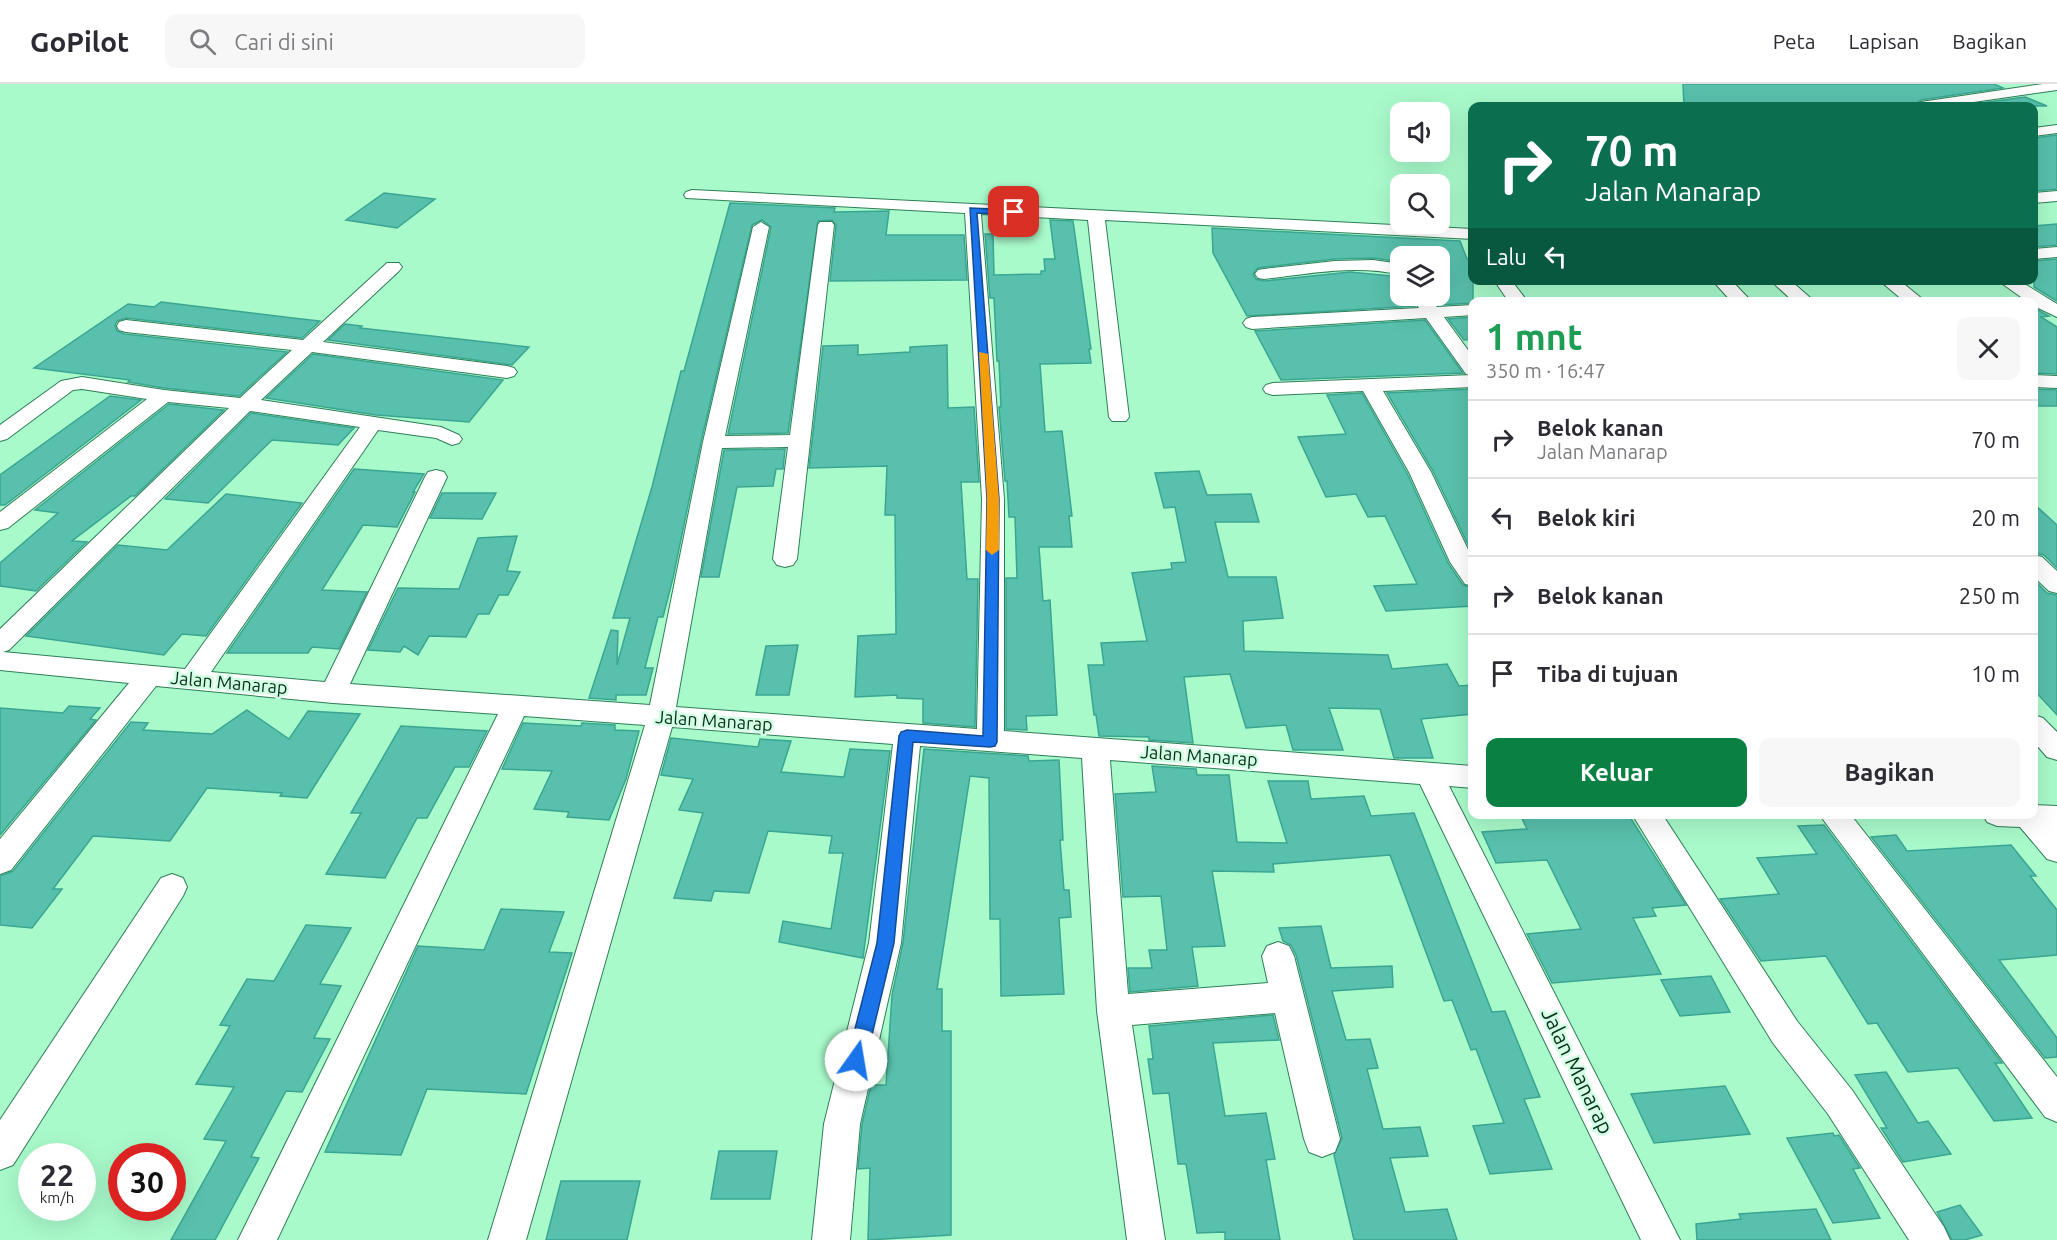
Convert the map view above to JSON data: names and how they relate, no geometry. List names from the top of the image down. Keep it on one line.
{"streets":{"street":["Jalan Manarap"]},"page":{"header":"GoPilot","search":"Cari di sini","nav":["Peta","Lapisan","Bagikan"],"turn":["70 m","Jalan Manarap"],"then":"Lalu","heading":["1 mnt","350 m · 16:47"],"list":[{"name":"Belok kanan","note":"Jalan Manarap","value":"70 m"},{"name":"Belok kiri","value":"20 m"},{"name":"Belok kanan","value":"250 m"},{"name":"Tiba di tujuan","value":"10 m"}],"buttons":["Keluar","Bagikan"],"speed":"22 km/h","limit":"30"}}
